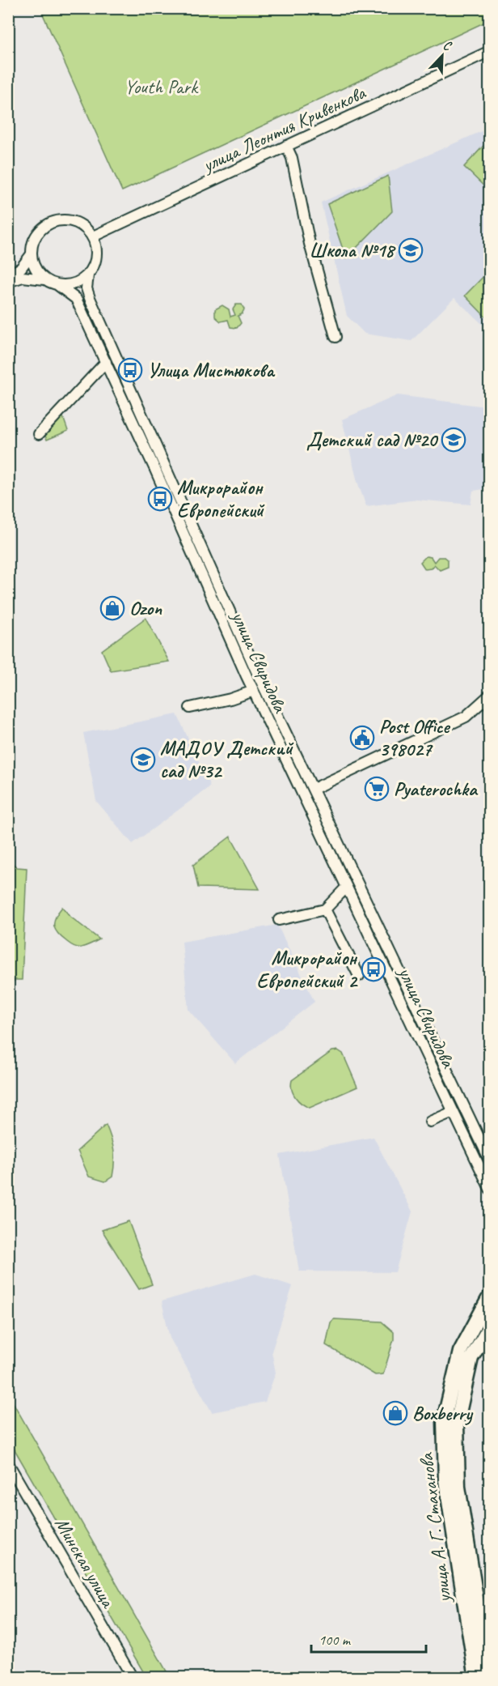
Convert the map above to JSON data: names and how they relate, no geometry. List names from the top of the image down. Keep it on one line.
{"streets":{"main road":["улица А. Г. Стаханова"],"street":["улица Леонтия Кривенкова","улица Свиридова","Минская улица"]},"crossings":[["улица Леонтия Кривенкова","улица Свиридова"]],"parks":["Youth Park"],"places":{"school or university":["Школа №18","Детский сад №20","МАДОУ Детский сад №32"],"bus stop":["Улица Мистюкова","Микрорайон Европейский","Микрорайон Европейский 2"],"shop":["Ozon","Boxberry"],"public building":["Post Office 398027"],"supermarket":["Pyaterochka"]},"scale_bar":"100 m","north":"top right"}
